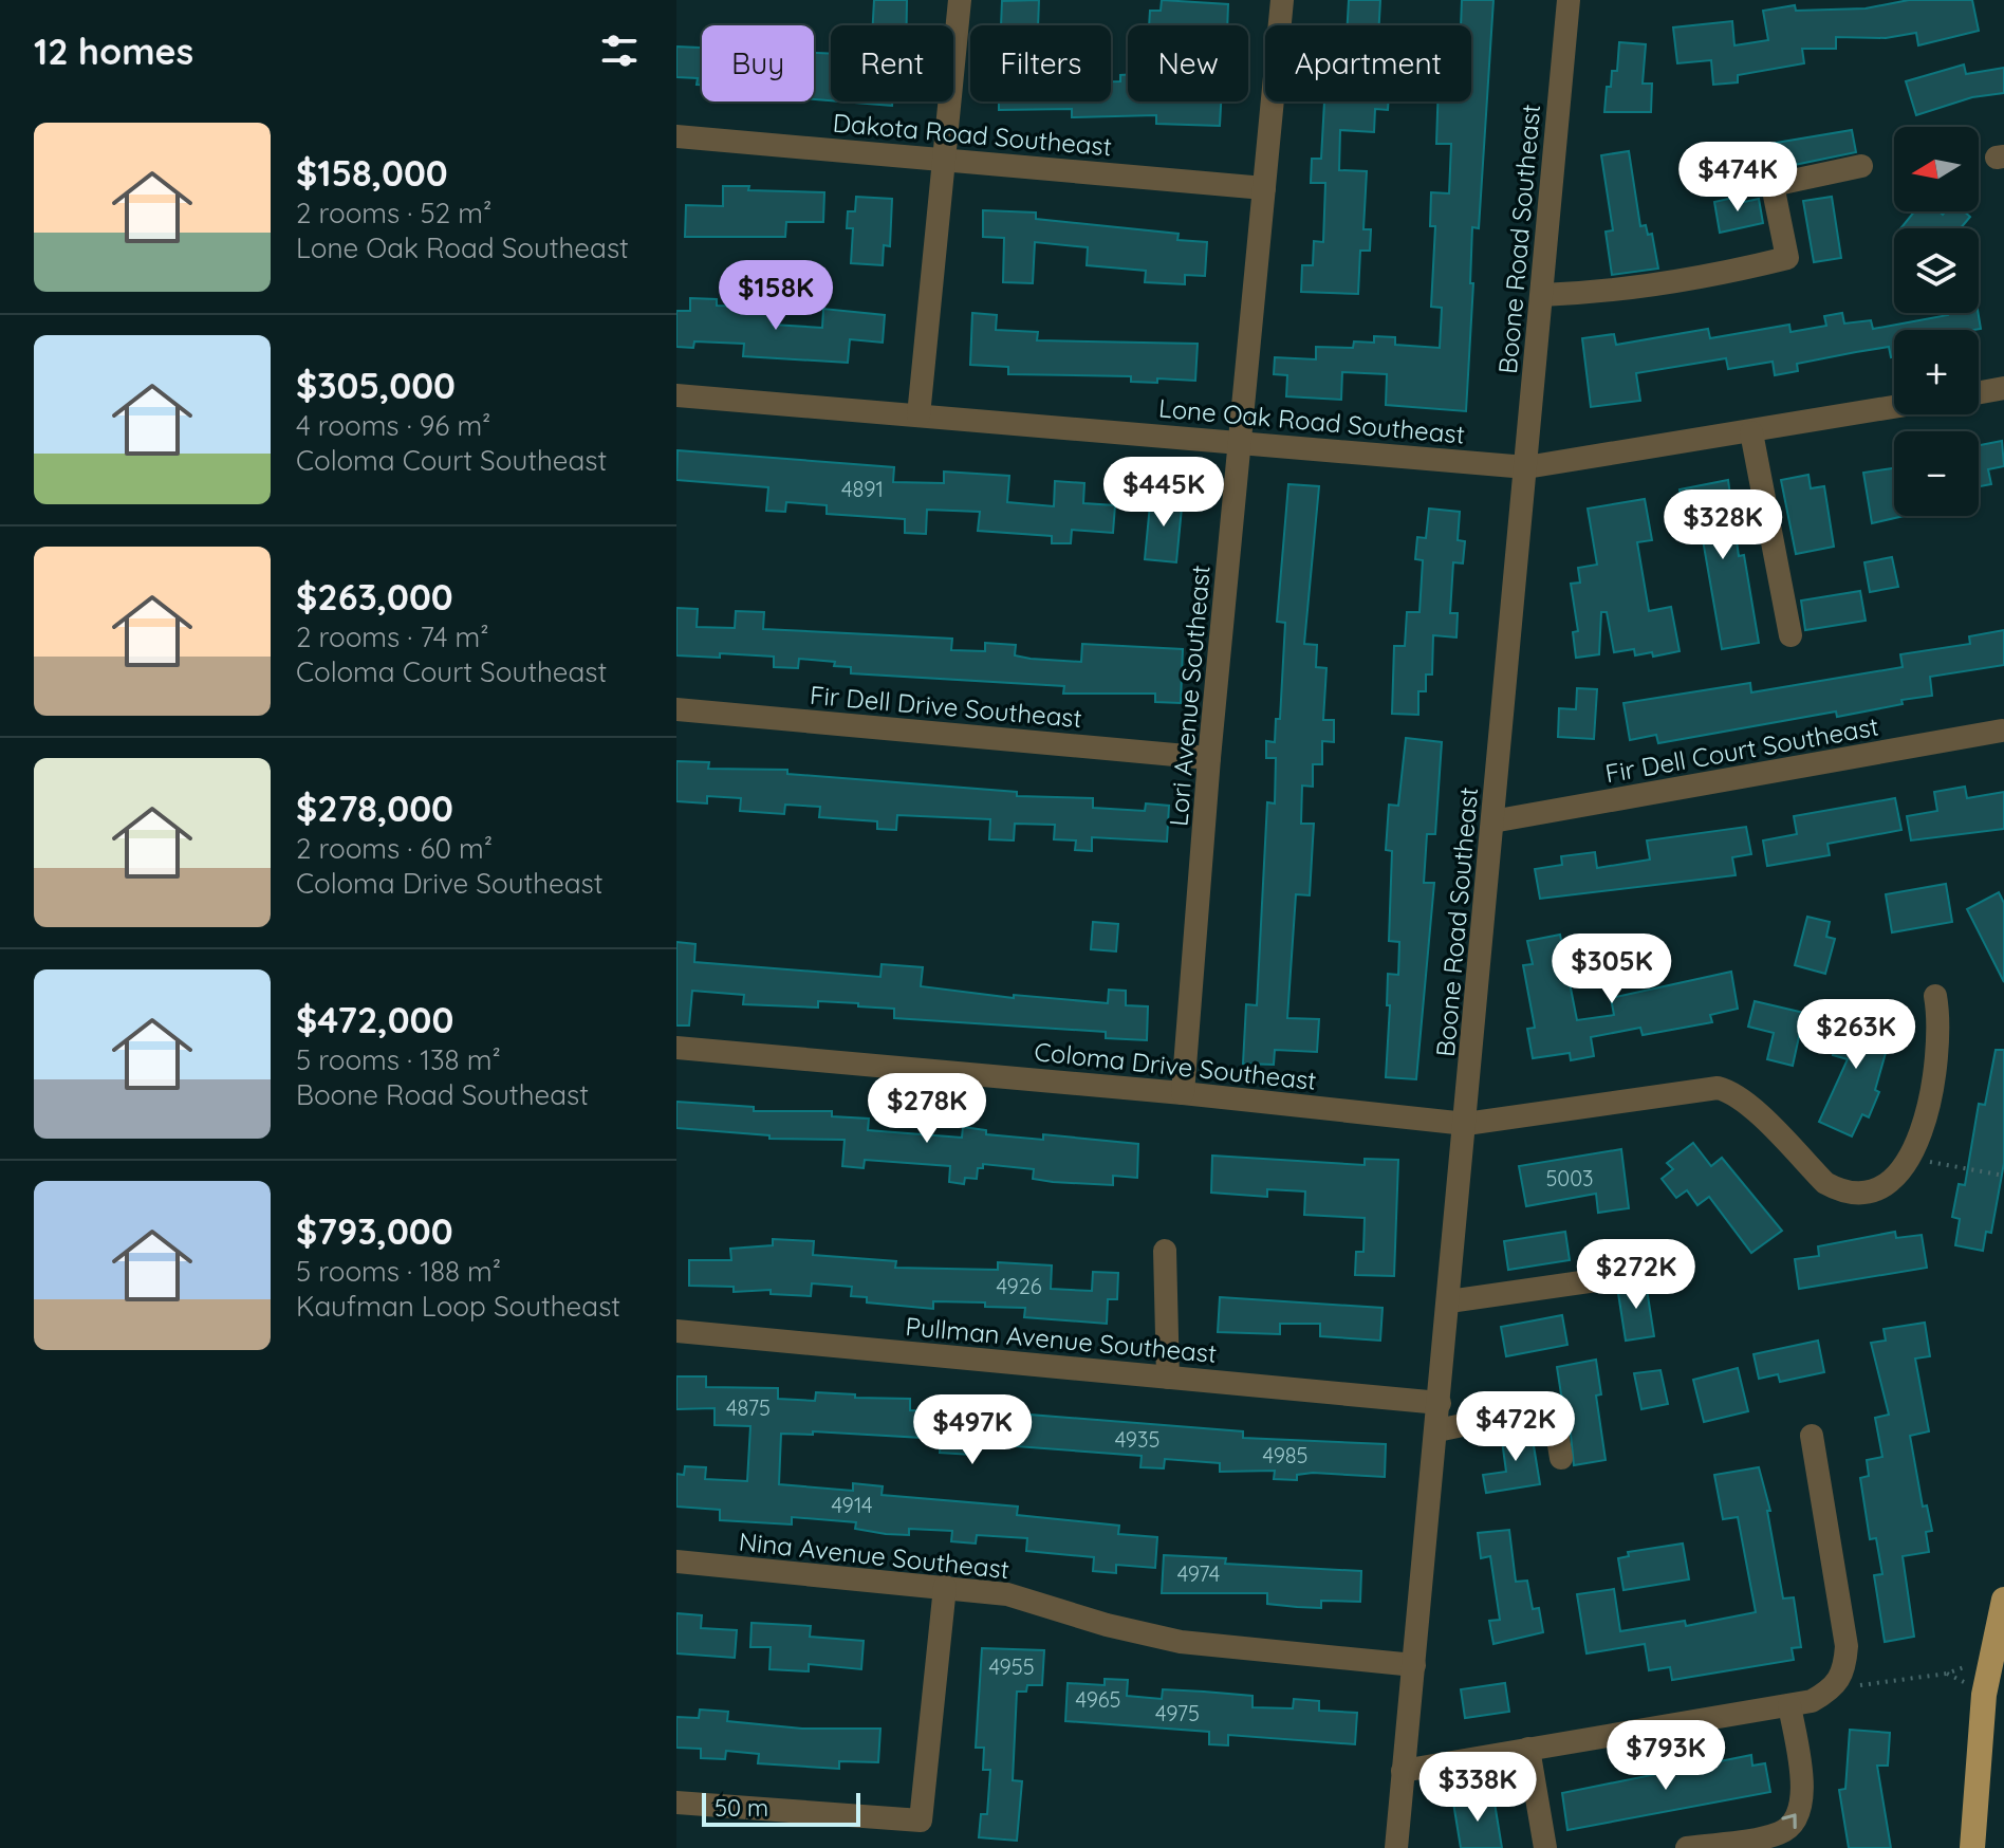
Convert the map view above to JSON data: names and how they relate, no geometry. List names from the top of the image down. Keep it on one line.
{"streets":{"street":["Dakota Road Southeast","Boone Road Southeast","Lone Oak Road Southeast","Lori Avenue Southeast","Fir Dell Drive Southeast","Fir Dell Court Southeast","Coloma Drive Southeast","Pullman Avenue Southeast","Nina Avenue Southeast"]},"crossings":[["Dakota Road Southeast","Lori Avenue Southeast"],["Boone Road Southeast","Lone Oak Road Southeast"],["Boone Road Southeast","Fir Dell Court Southeast"],["Boone Road Southeast","Coloma Drive Southeast"],["Boone Road Southeast","Pullman Avenue Southeast"],["Boone Road Southeast","Nina Avenue Southeast"],["Lone Oak Road Southeast","Lori Avenue Southeast"],["Lori Avenue Southeast","Fir Dell Drive Southeast"],["Lori Avenue Southeast","Coloma Drive Southeast"]],"house_numbers":["4891","5003","4926","4875","4935","4985","4914","4974","4955","4965","4975"],"scale_bar":"50 m","north":"left","page":{"heading":"12 homes","chip":["Buy","Rent","Filters","New","Apartment"],"list":[{"name":"$158,000","note":"2 rooms · 52 m² · Lone Oak Road Southeast"},{"name":"$305,000","note":"4 rooms · 96 m² · Coloma Court Southeast"},{"name":"$263,000","note":"2 rooms · 74 m² · Coloma Court Southeast"},{"name":"$278,000","note":"2 rooms · 60 m² · Coloma Drive Southeast"},{"name":"$472,000","note":"5 rooms · 138 m² · Boone Road Southeast"},{"name":"$793,000","note":"5 rooms · 188 m² · Kaufman Loop Southeast"}],"map_buttons":["+","−"],"price":["$474K","$158K","$445K","$328K","$305K","$263K","$278K","$272K","$472K","$497K","$793K","$338K"],"scale":"50 m"}}
